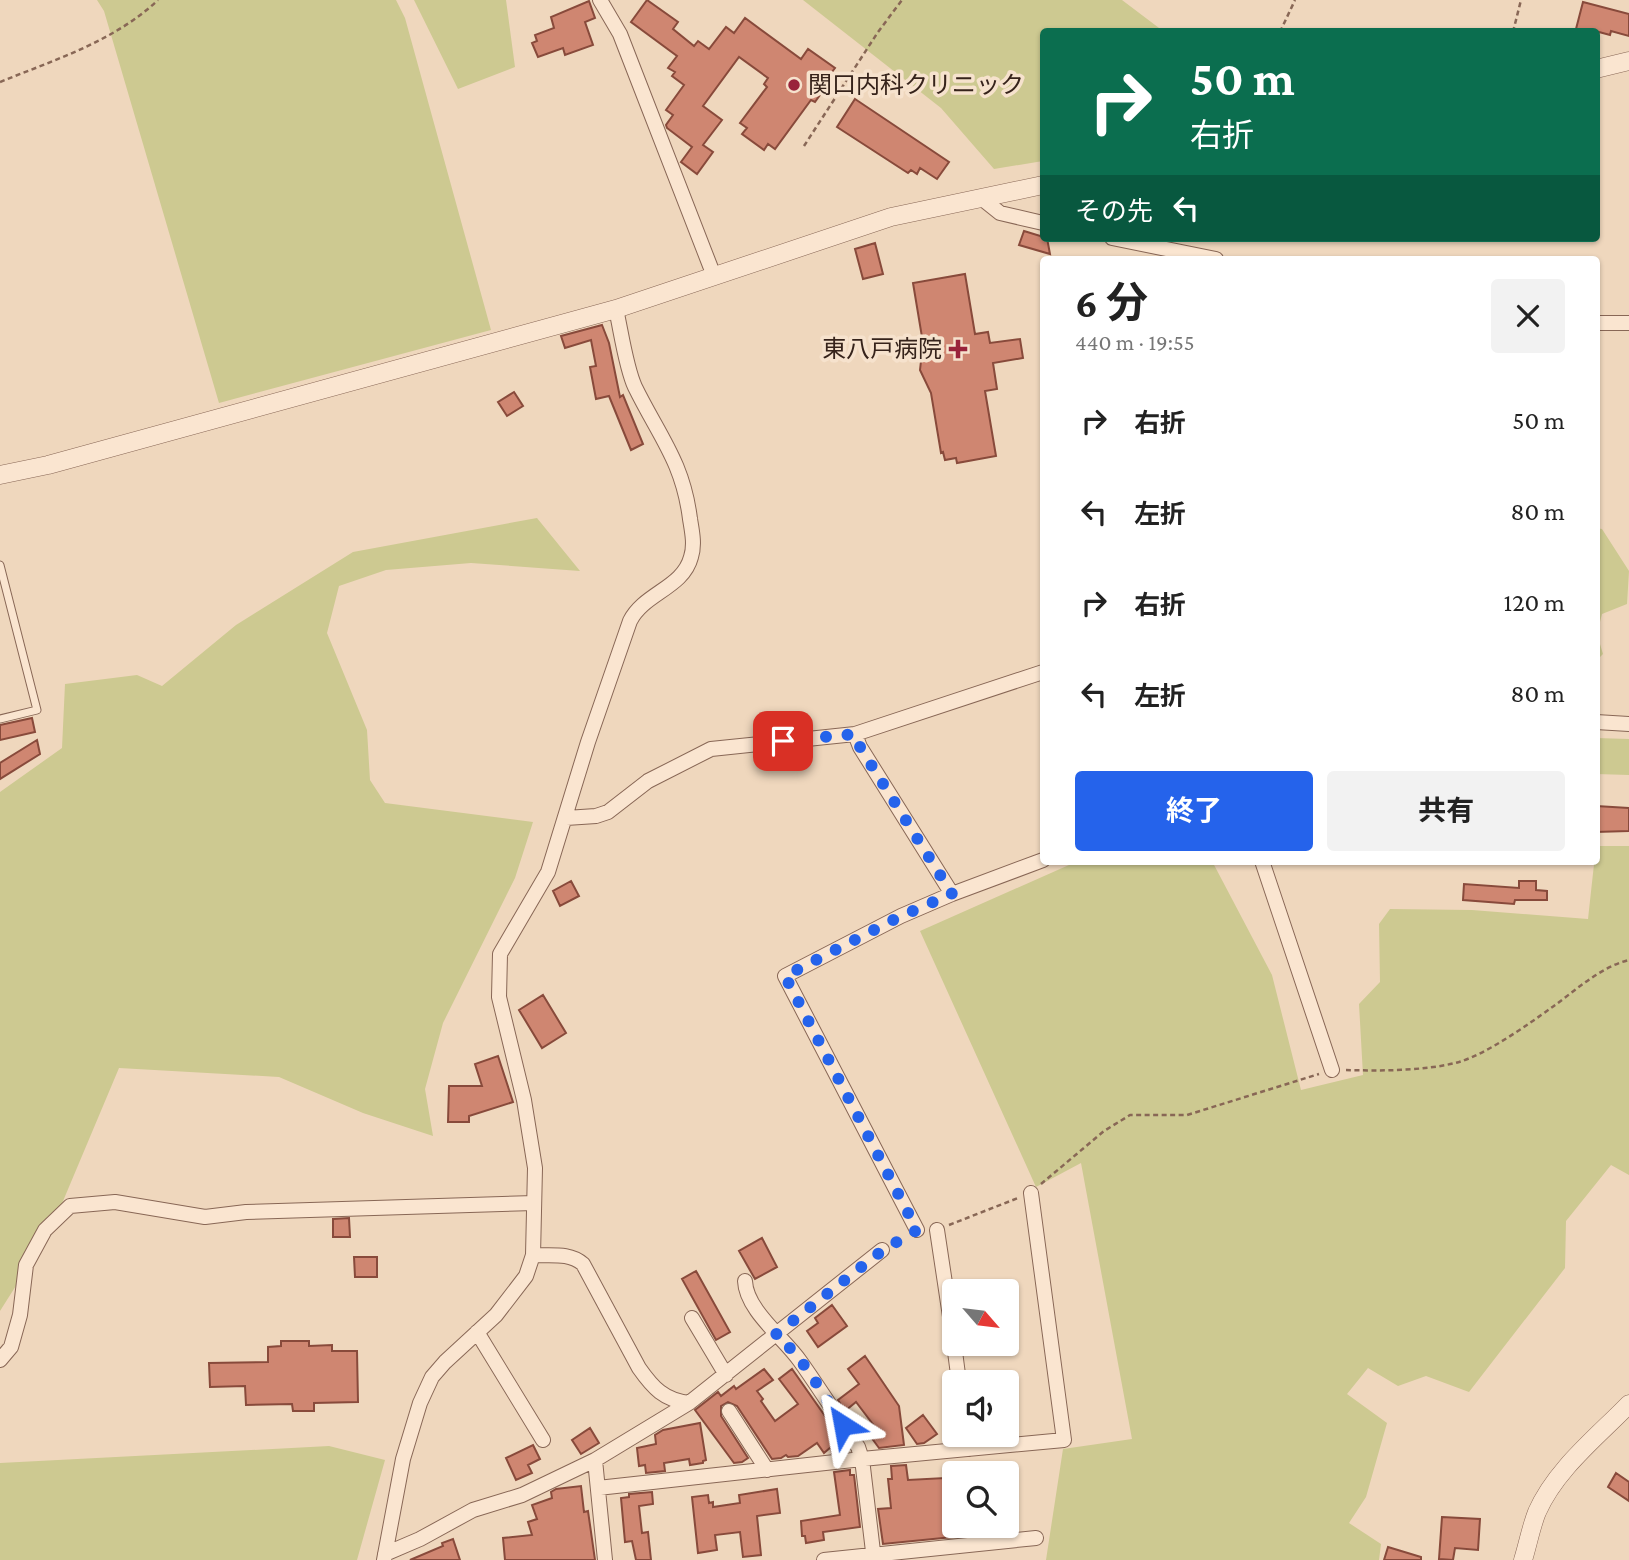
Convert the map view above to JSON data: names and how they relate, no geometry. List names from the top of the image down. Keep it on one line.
{"places":{"other":["関口内科クリニック"],"health":["東八戸病院"]},"north":"bottom right","page":{"turn":["50 m","右折"],"then":"その先","heading":["6 分","440 m · 19:55"],"list":[{"name":"右折","value":"50 m"},{"name":"左折","value":"80 m"},{"name":"右折","value":"120 m"},{"name":"左折","value":"80 m"}],"buttons":["終了","共有"]}}
